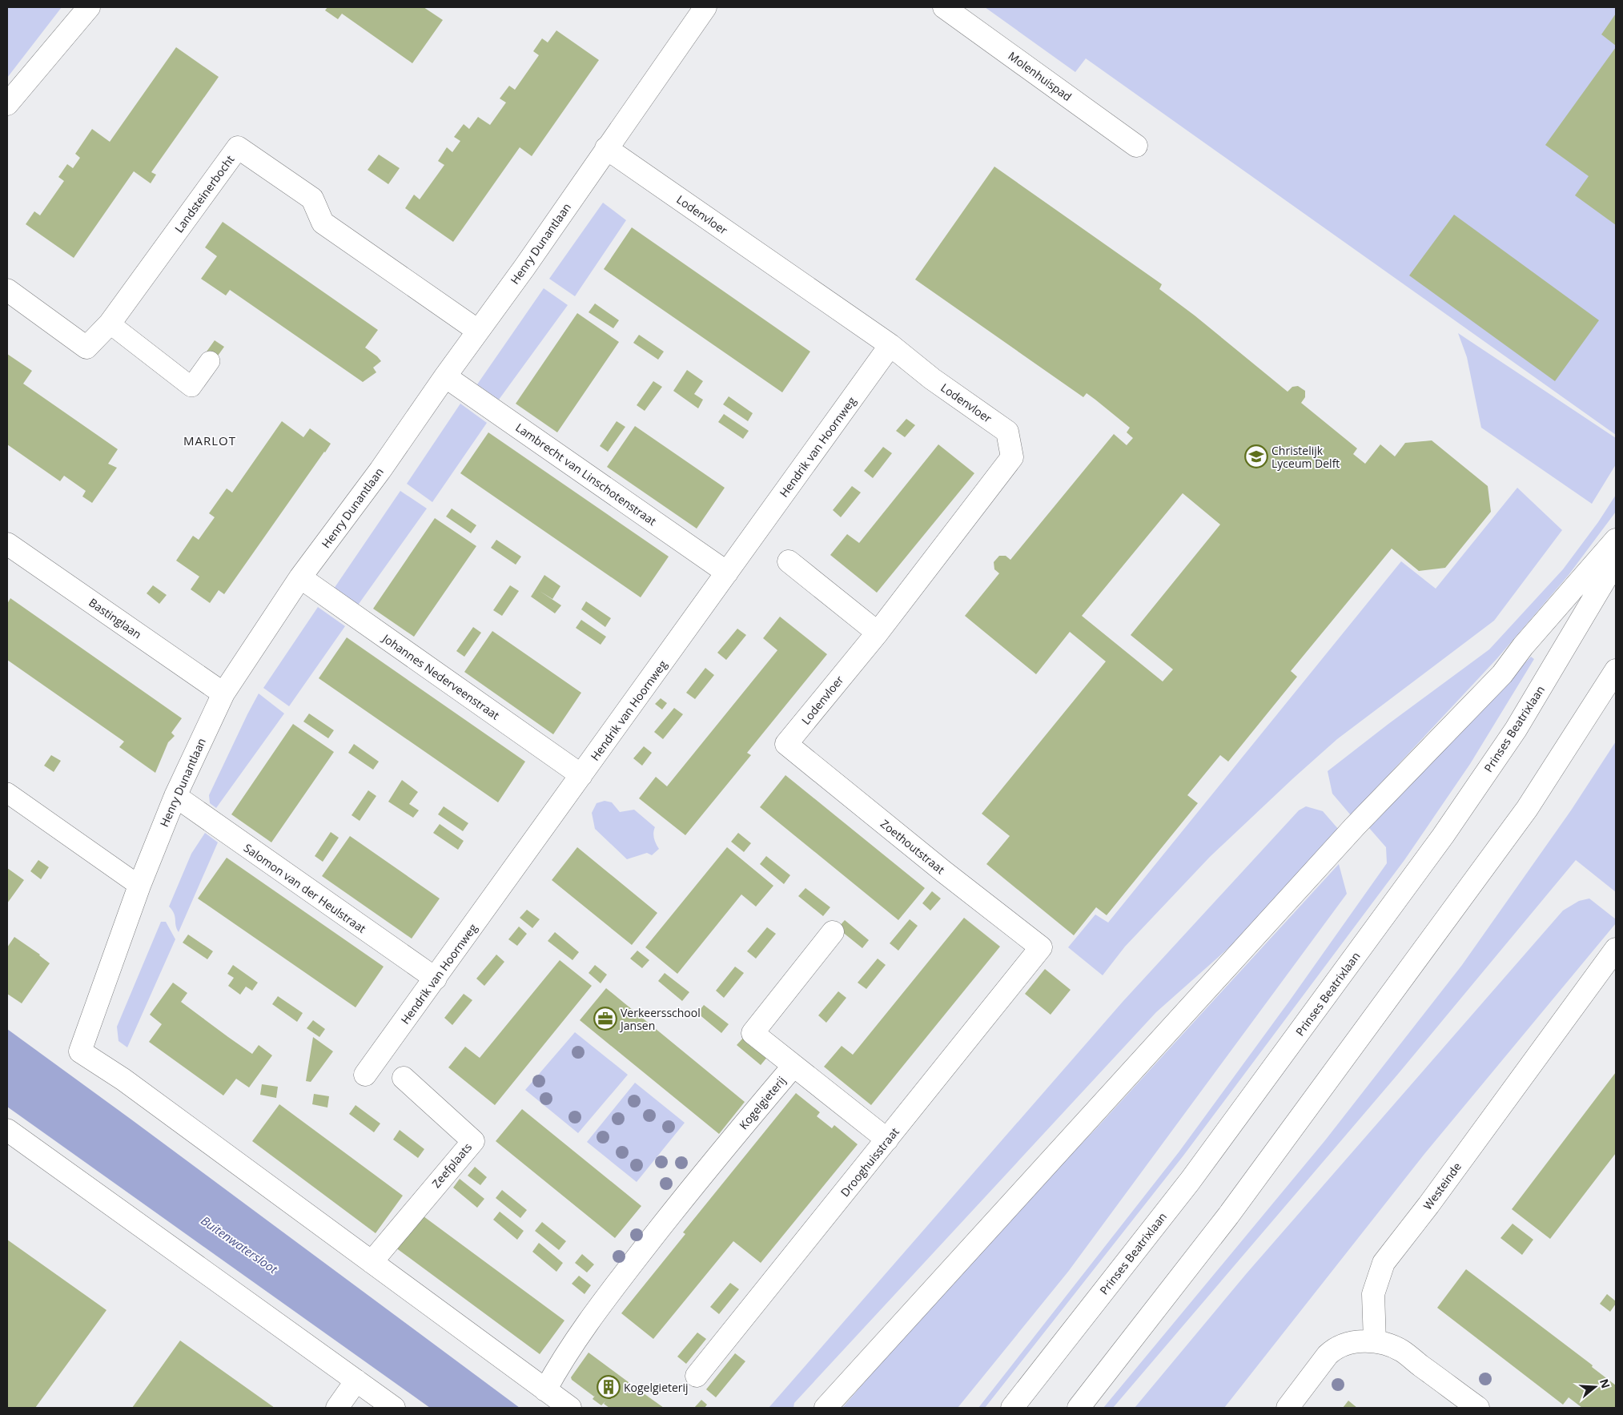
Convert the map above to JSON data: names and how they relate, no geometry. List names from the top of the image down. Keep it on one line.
{"streets":{"street":["Molenhuispad","Landsteinerbocht","Lodenvloer","Henry Dunantlaan","Hendrik van Hoornweg","Lambrecht van Linschotenstraat","Bastinglaan","Johannes Nederveenstraat","Prinses Beatrixlaan","Zoethoutstraat","Salomon van der Heulstraat","Kogelgieterij","Drooghuisstraat","Zeefplaats","Westeinde"]},"crossings":[["Landsteinerbocht","Henry Dunantlaan"],["Lodenvloer","Henry Dunantlaan"],["Lodenvloer","Hendrik van Hoornweg"],["Lodenvloer","Zoethoutstraat"],["Henry Dunantlaan","Lambrecht van Linschotenstraat"],["Henry Dunantlaan","Bastinglaan"],["Henry Dunantlaan","Johannes Nederveenstraat"],["Henry Dunantlaan","Salomon van der Heulstraat"],["Henry Dunantlaan","Zeefplaats"],["Hendrik van Hoornweg","Lambrecht van Linschotenstraat"],["Hendrik van Hoornweg","Johannes Nederveenstraat"],["Hendrik van Hoornweg","Salomon van der Heulstraat"],["Zoethoutstraat","Drooghuisstraat"],["Kogelgieterij","Drooghuisstraat"]],"districts":["MARLOT"],"water":["Buitenwatersloot"],"places":{"school or university":["Christelijk Lyceum Delft"],"office":["Verkeersschool Jansen"],"building":["Kogelgieterij"]},"north":"right"}
